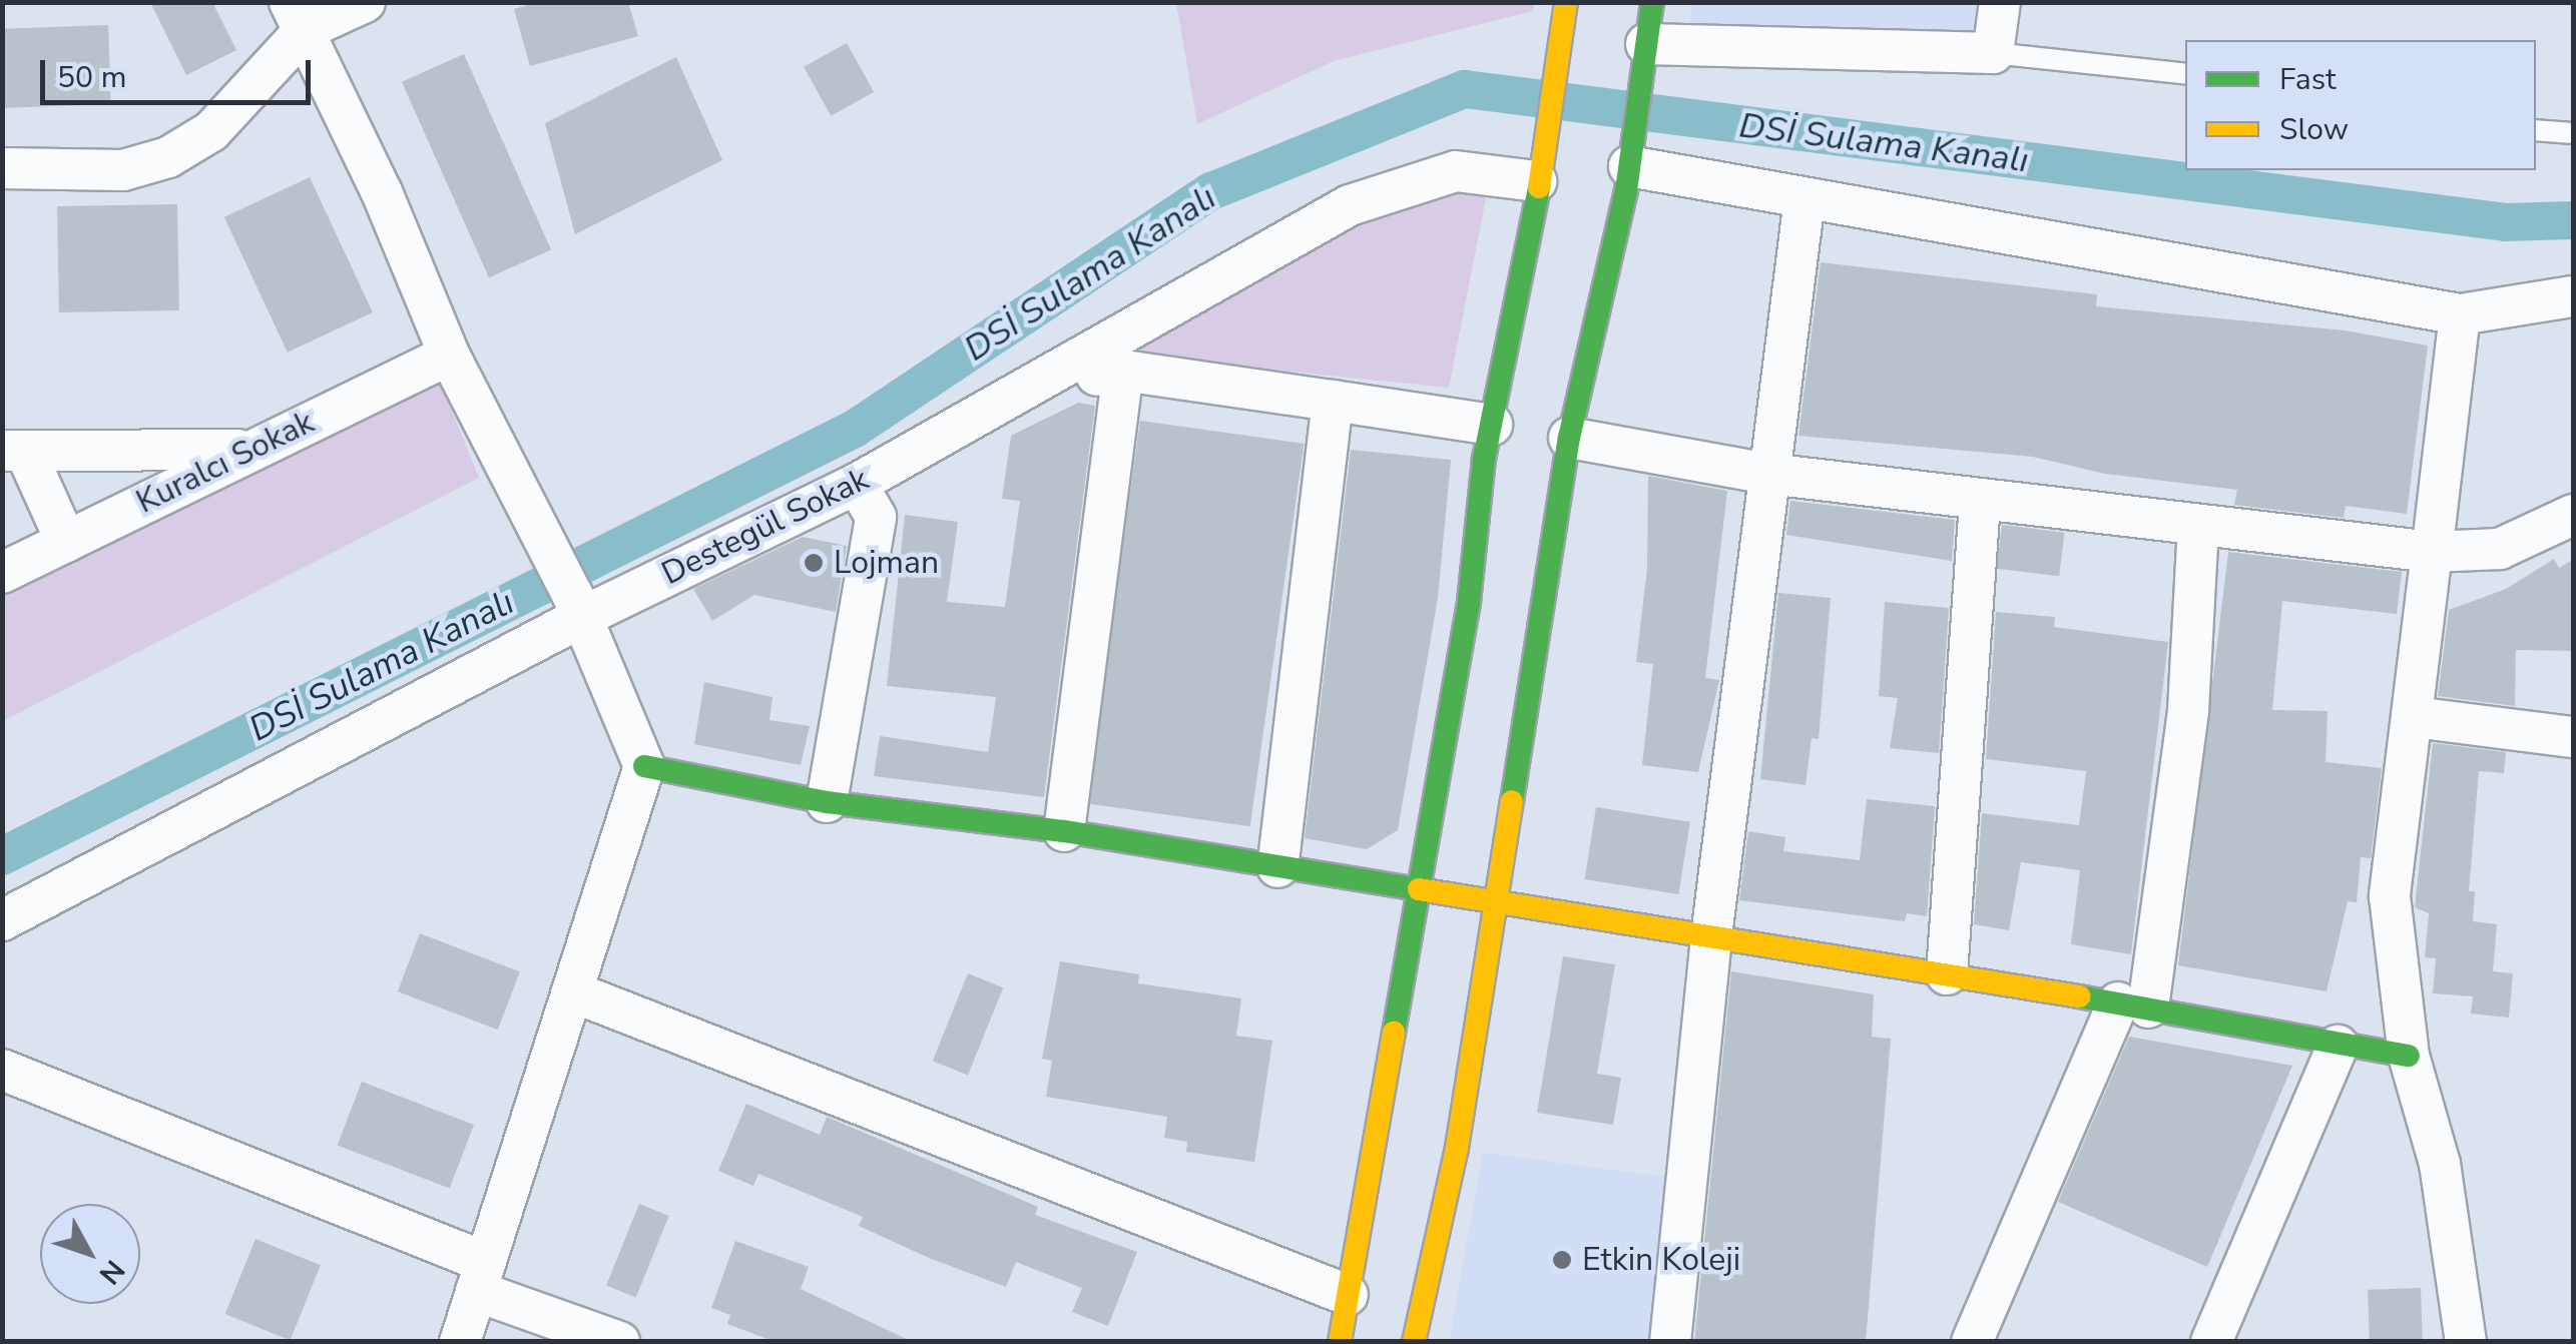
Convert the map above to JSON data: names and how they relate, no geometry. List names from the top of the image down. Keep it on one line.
{"streets":{"street":["Kuralcı Sokak","Destegül Sokak"]},"water":["DSİ Sulama Kanalı"],"places":["Lojman","Etkin Koleji"],"legend":["Fast","Slow"],"scale_bar":"50 m","north":"bottom right"}
